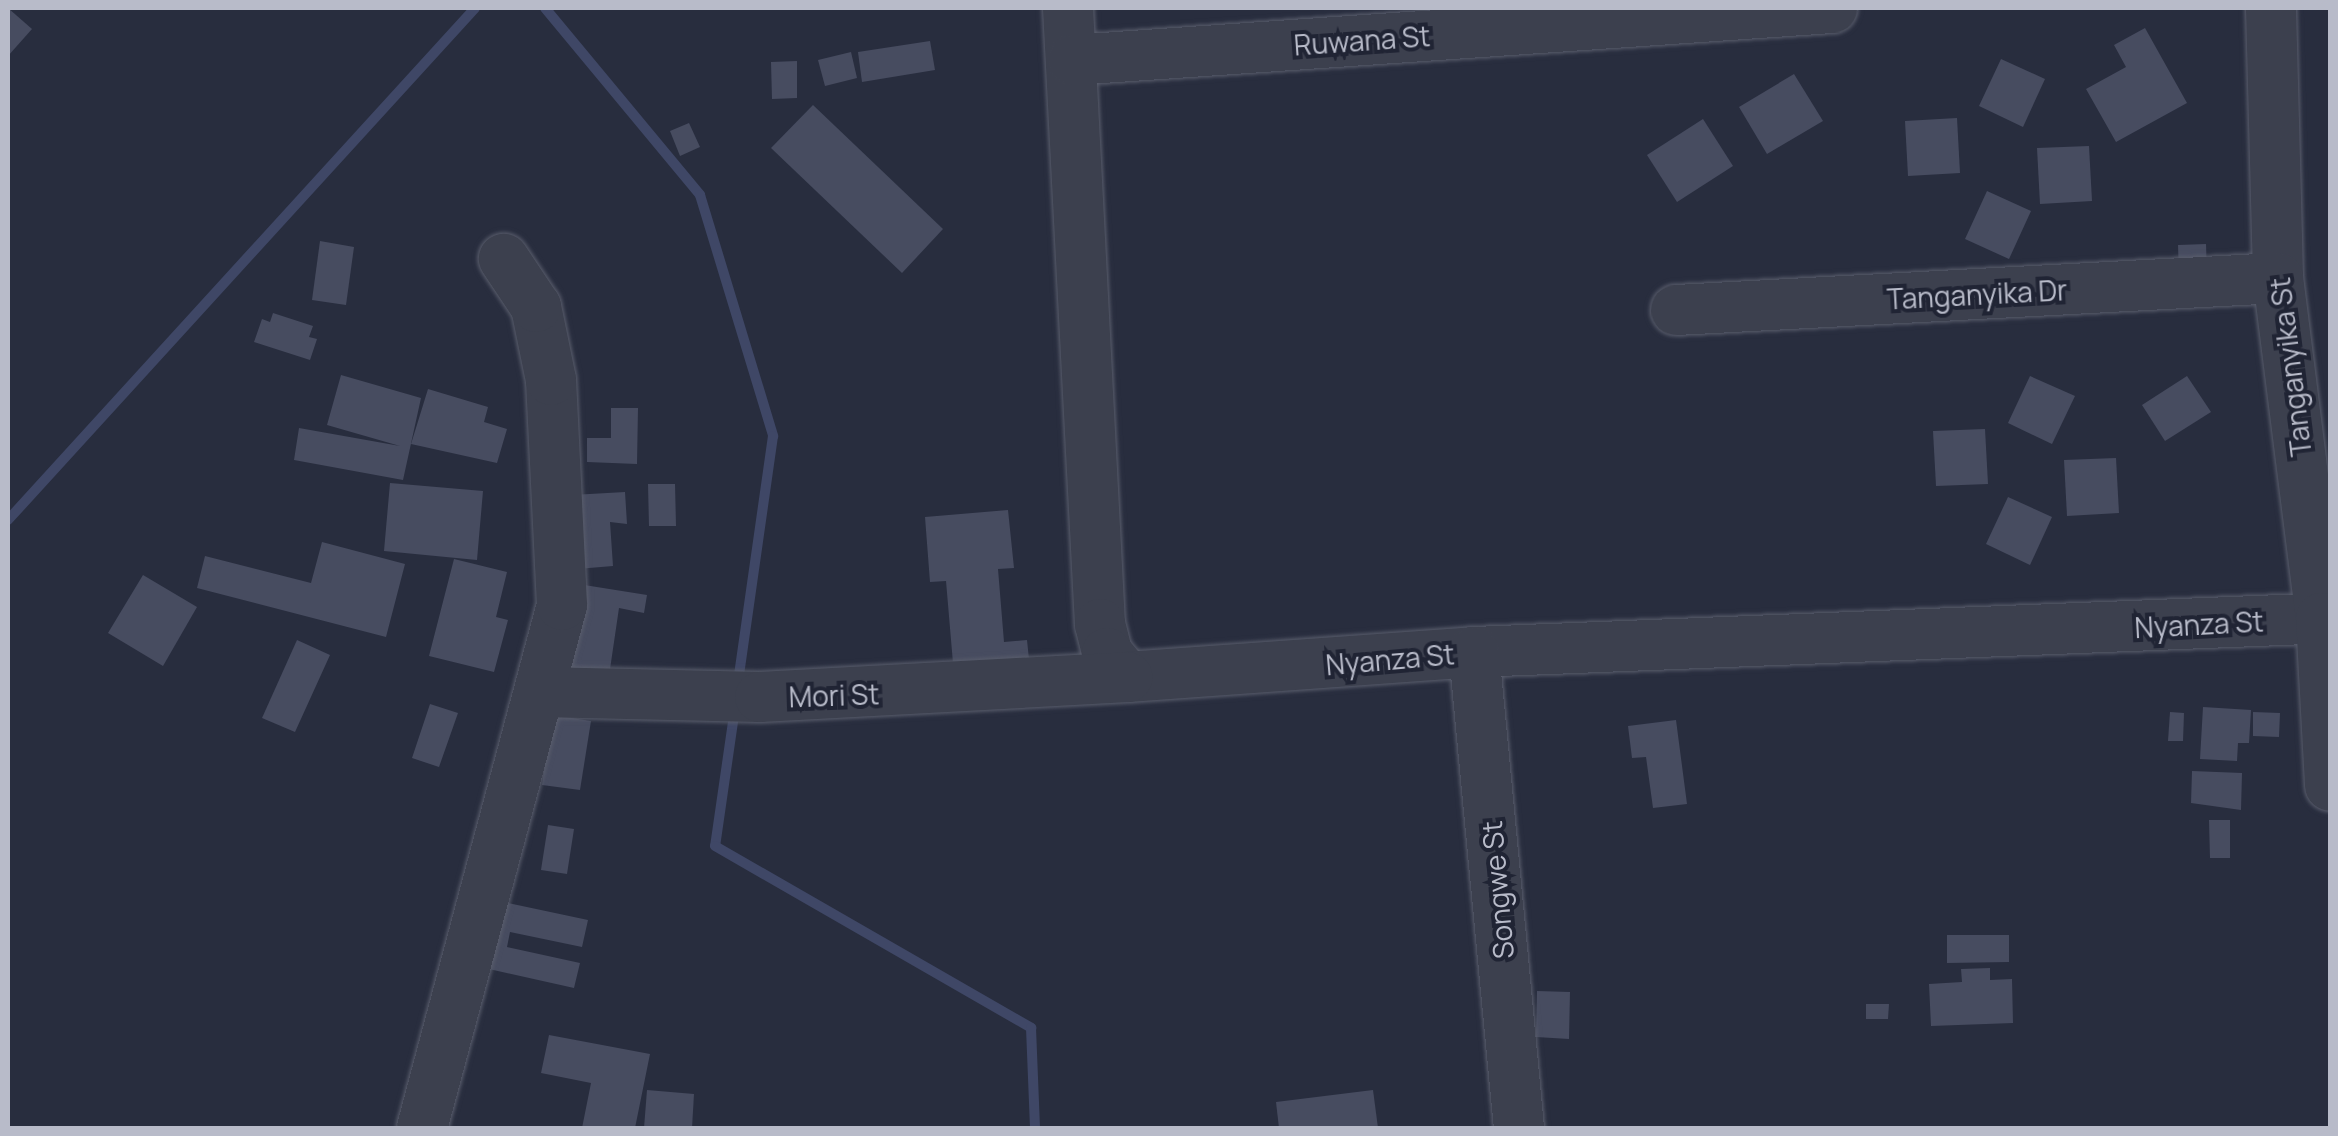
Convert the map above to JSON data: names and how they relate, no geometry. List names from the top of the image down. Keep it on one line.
{"streets":{"street":["Ruwana St","Tanganyika Dr","Tanganyika St","Nyanza St","Mori St","Songwe St"]},"crossings":[["Tanganyika Dr","Tanganyika St"],["Tanganyika St","Nyanza St"],["Nyanza St","Mori St"],["Nyanza St","Songwe St"]]}
